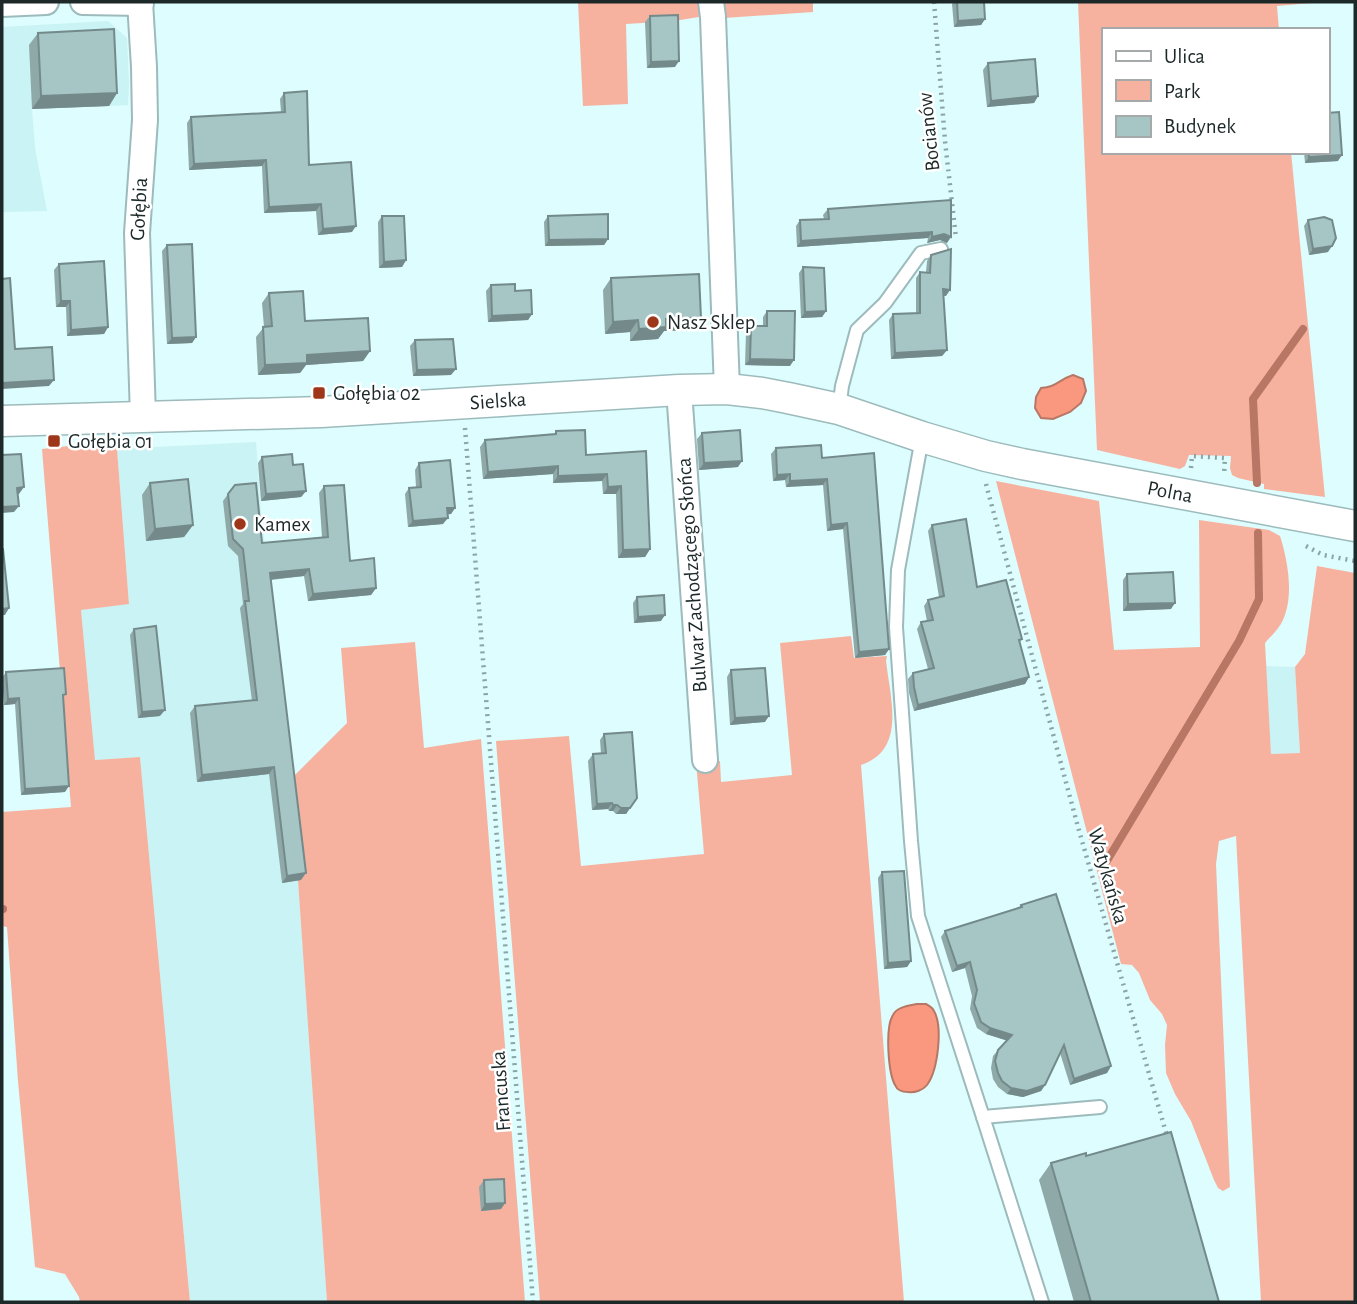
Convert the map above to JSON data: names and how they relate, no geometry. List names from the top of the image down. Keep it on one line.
{"streets":{"street":["Gołębia","Sielska","Polna","Bulwar Zachodzącego Słońca"],"path":["Bocianów","Watykańska","Francuska"]},"crossings":[["Gołębia","Sielska"],["Sielska","Polna"],["Sielska","Bulwar Zachodzącego Słońca"],["Sielska","Watykańska"],["Sielska","Francuska"],["Polna","Watykańska"]],"places":{"other":["Nasz Sklep","Kamex"],"transit":["Gołębia 02","Gołębia 01"]},"legend":["Ulica","Park","Budynek"]}
